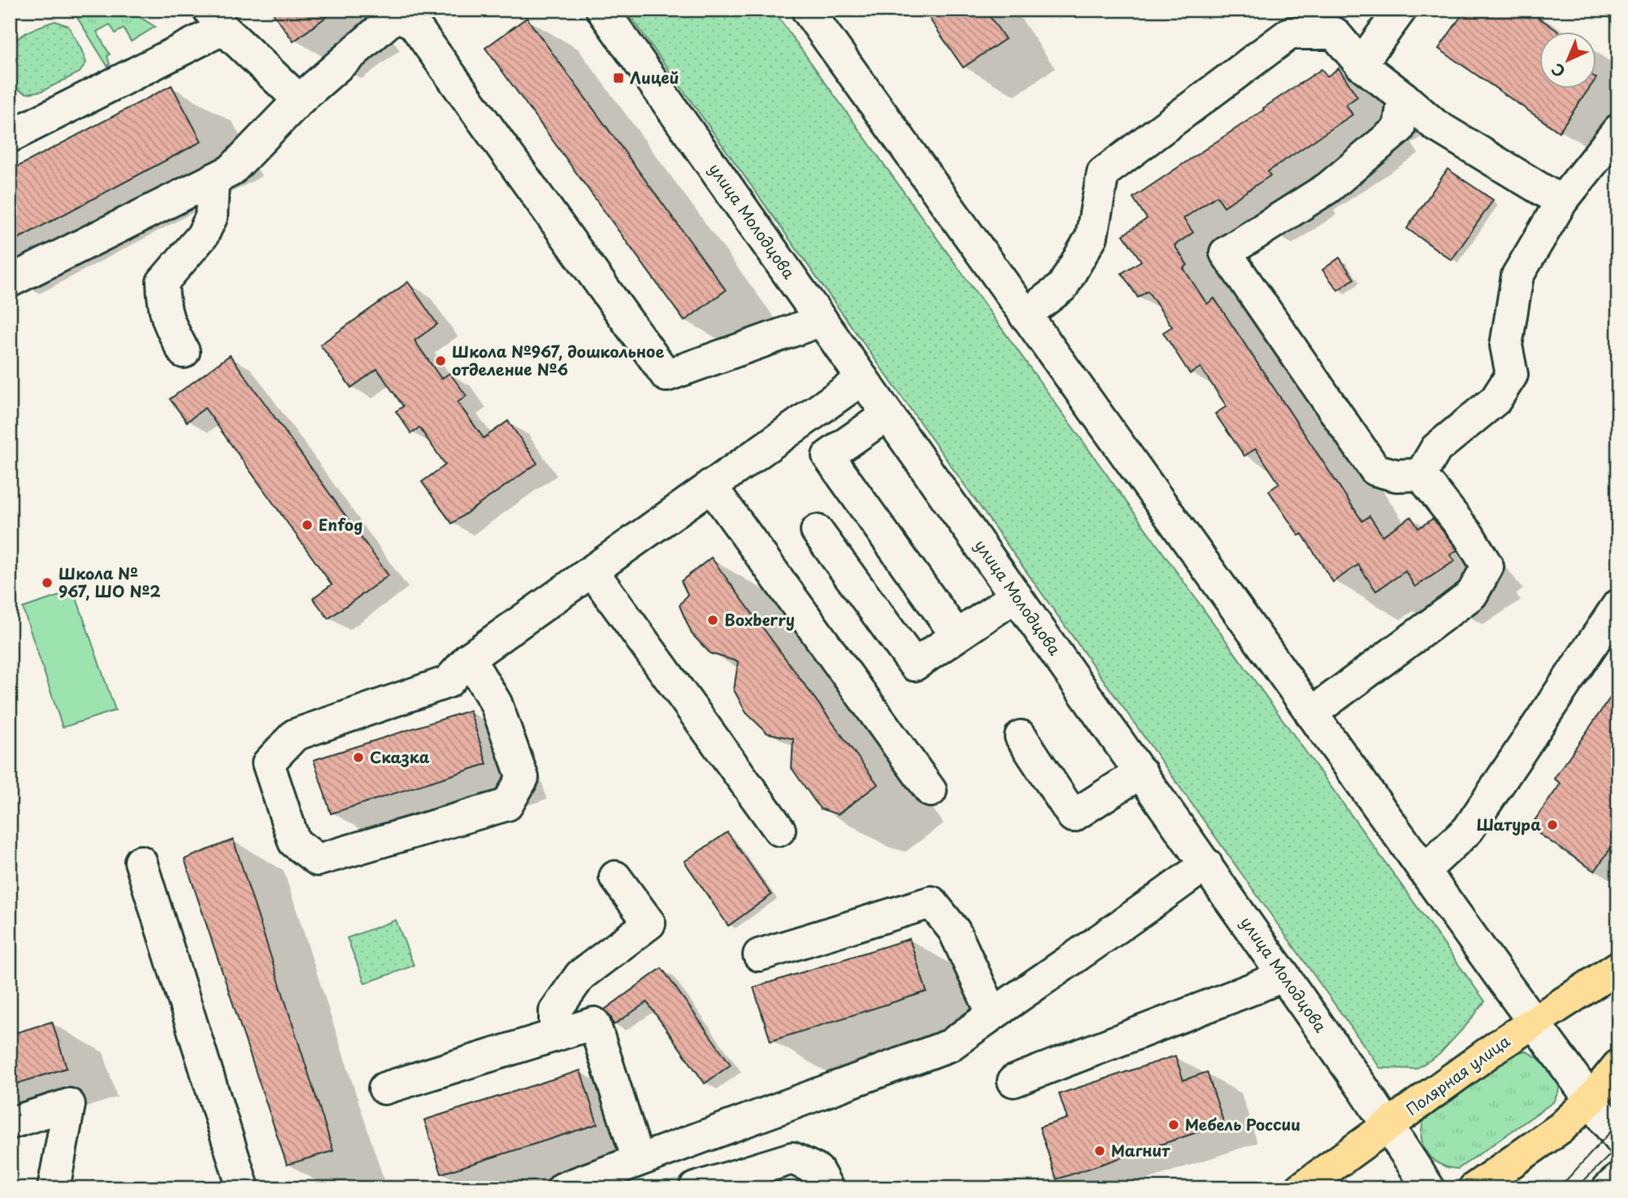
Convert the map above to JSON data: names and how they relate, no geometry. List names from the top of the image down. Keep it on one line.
{"streets":{"main road":["Полярная улица"],"street":["улица Молодцова"]},"crossings":[["улица Молодцова","Полярная улица"]],"places":{"transit":["Лицей"],"other":["Школа №967, дошкольное отделение №6","Enfog","Школа № 967, ШО №2","Boxberry","Сказка","Шатура","Мебель России","Магнит"]},"north":"bottom left"}
